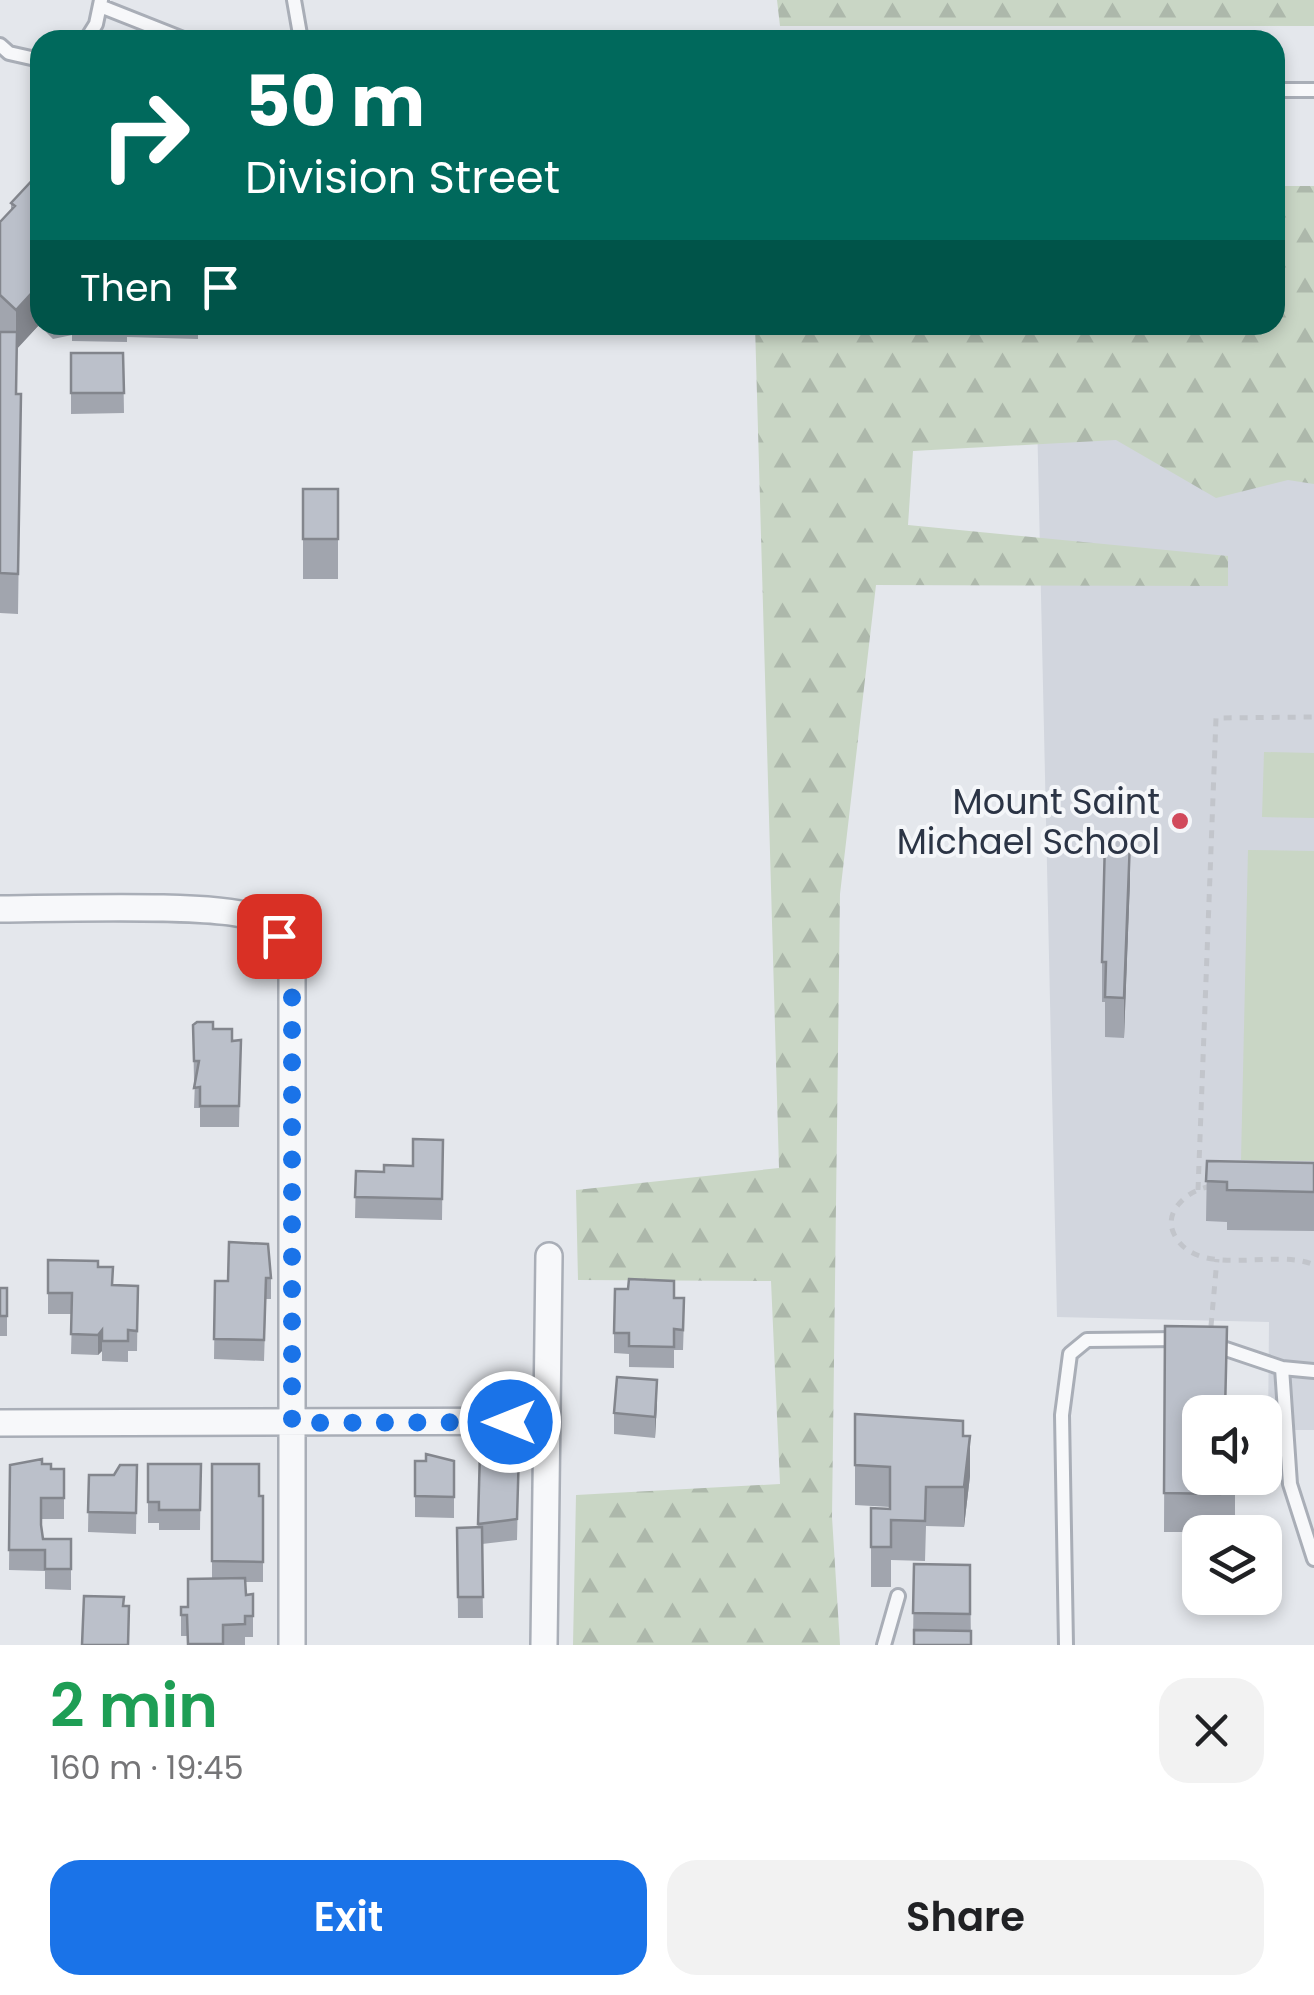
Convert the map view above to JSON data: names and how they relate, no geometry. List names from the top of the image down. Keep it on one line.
{"places":["Mount Saint Michael School"],"page":{"turn":["50 m","Division Street"],"then":"Then","heading":["2 min","160 m · 19:45"],"buttons":["Exit","Share"]}}
